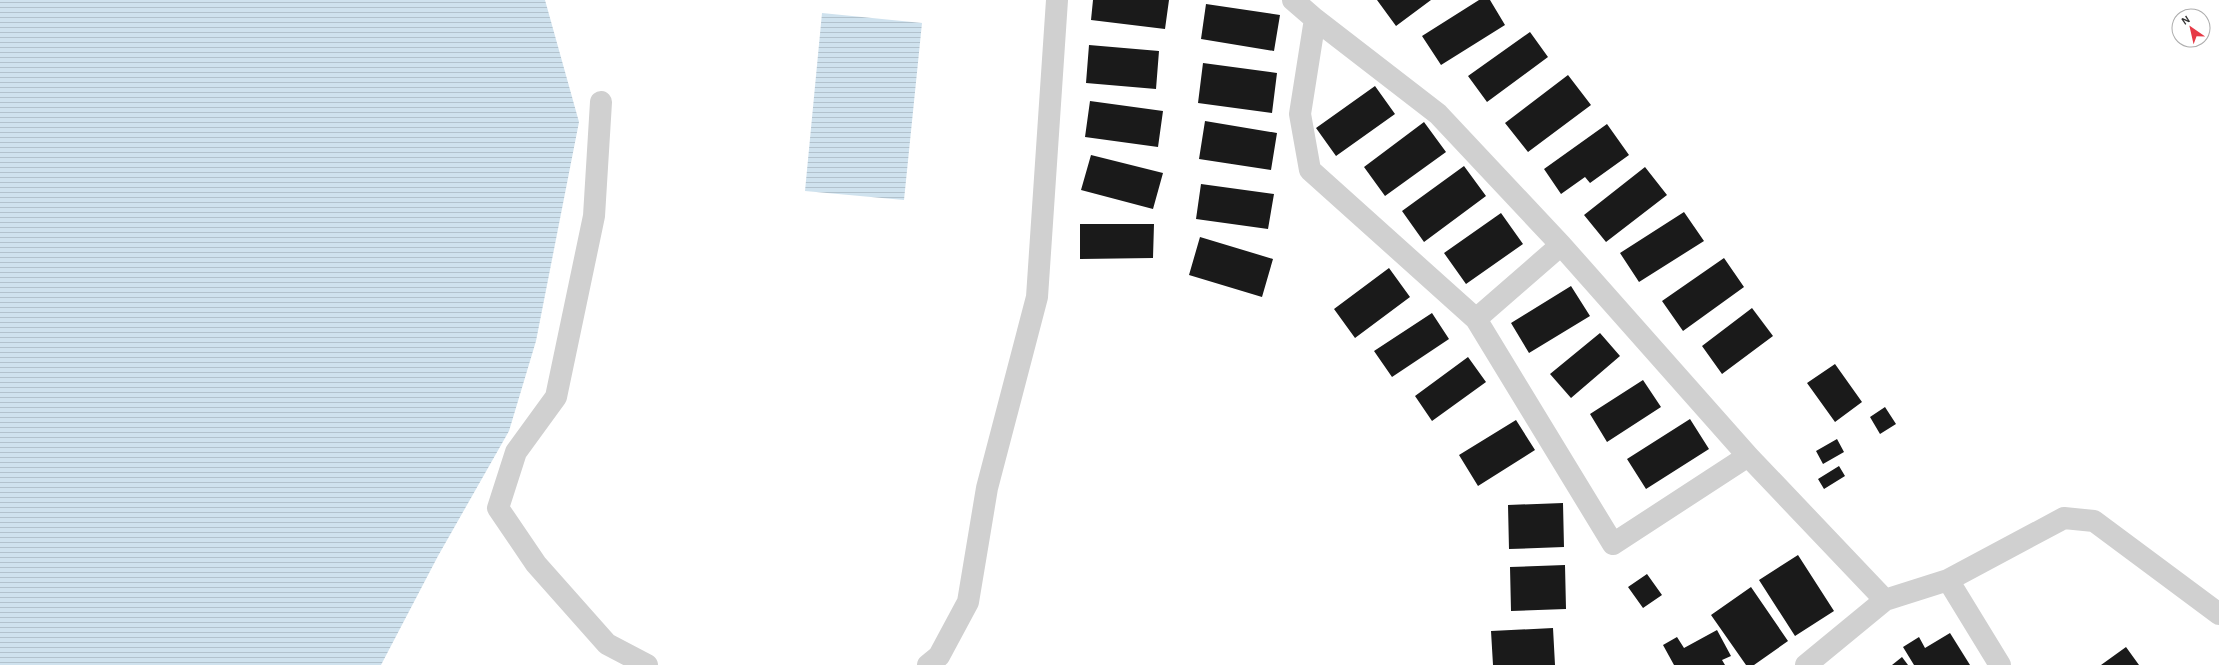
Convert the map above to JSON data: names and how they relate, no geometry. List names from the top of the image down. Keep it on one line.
{"north":"top left"}
